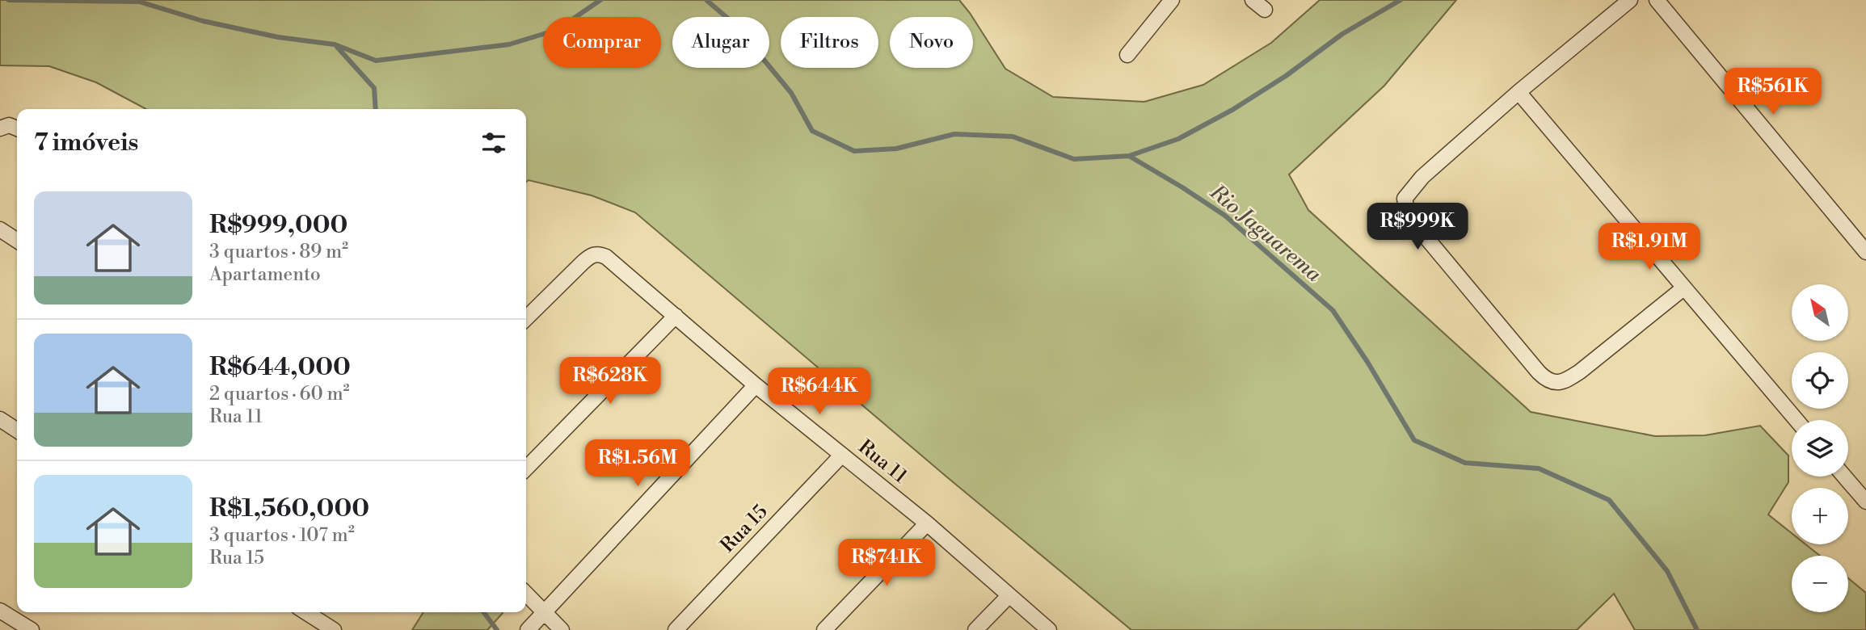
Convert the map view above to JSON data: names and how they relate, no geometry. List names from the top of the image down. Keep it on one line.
{"streets":{"street":["Rua 11","Rua 15"]},"crossings":[["Rua 11","Rua 15"]],"water":["Rio Jaguarema"],"north":"top left","page":{"chip":["Comprar","Alugar","Filtros","Novo"],"price":["R$561K","R$999K","R$1.91M","R$628K","R$644K","R$1.56M","R$741K"],"heading":"7 imóveis","list":[{"name":"R$999,000","note":"3 quartos · 89 m² · Apartamento"},{"name":"R$644,000","note":"2 quartos · 60 m² · Rua 11"},{"name":"R$1,560,000","note":"3 quartos · 107 m² · Rua 15"}],"map_buttons":["+","−"]}}
